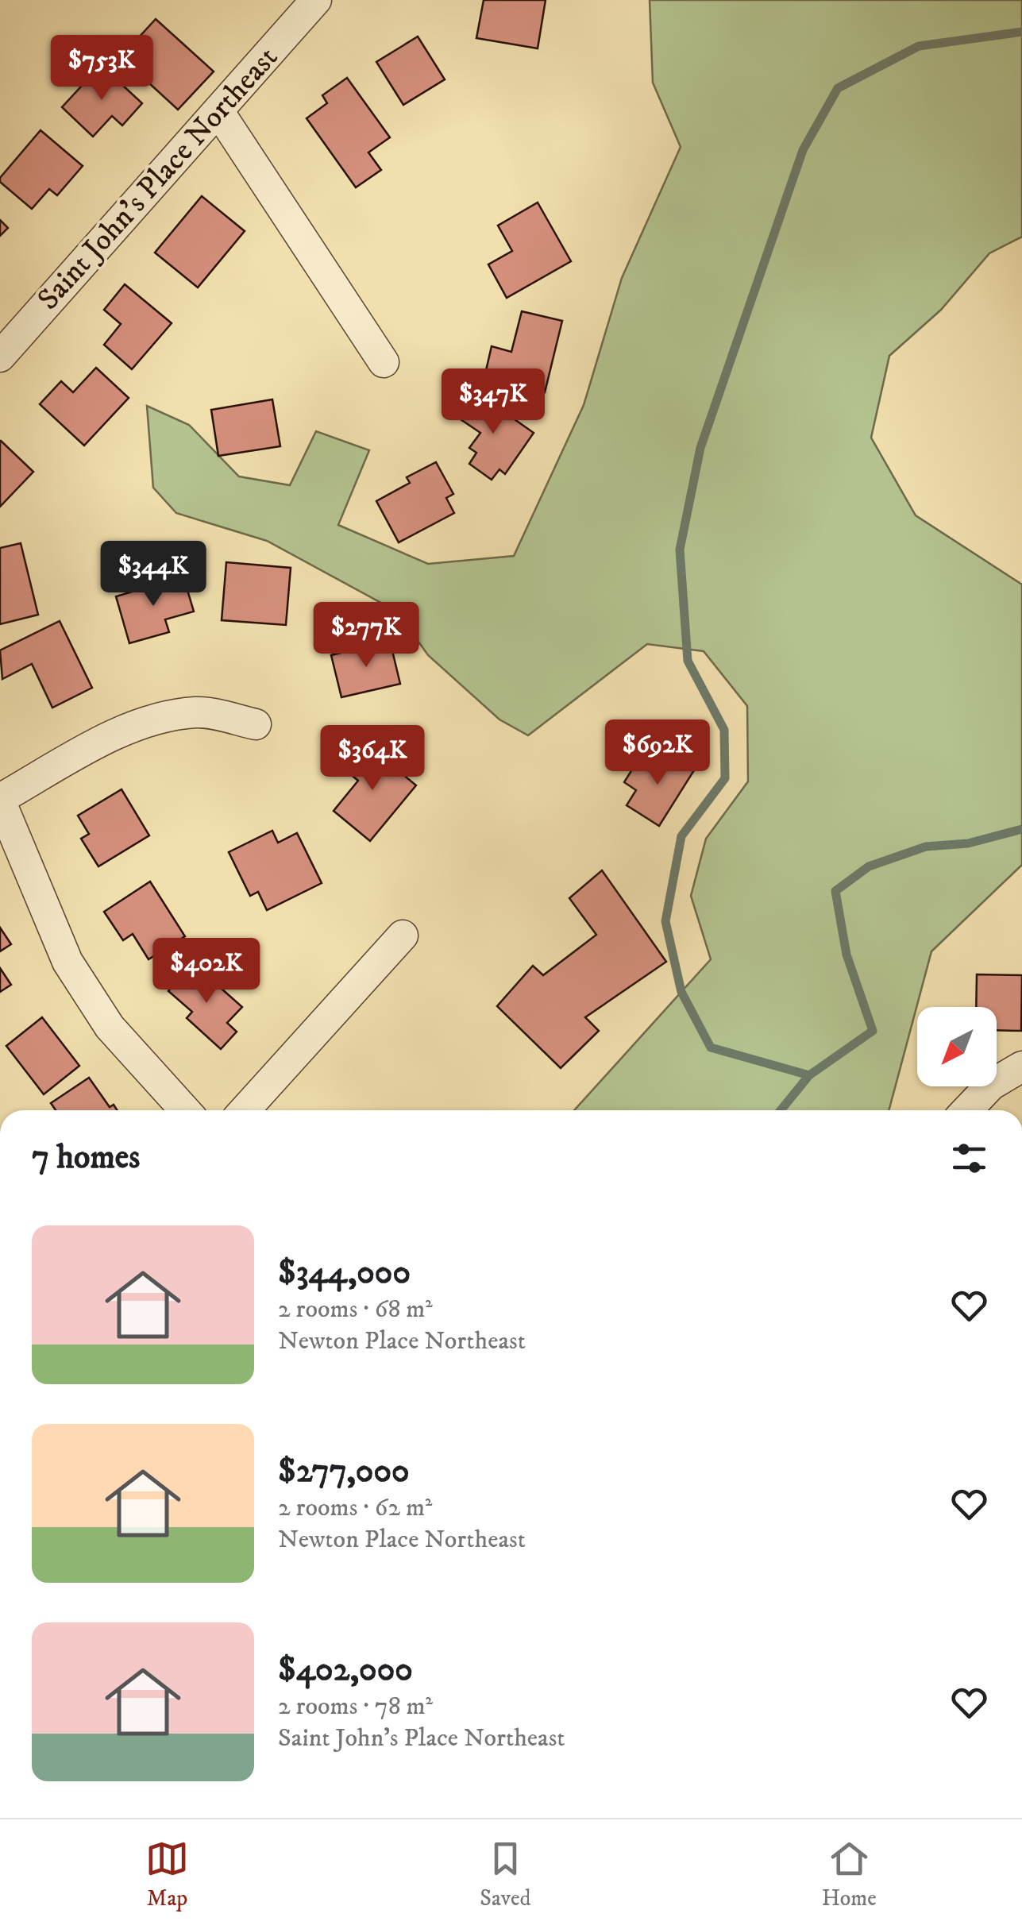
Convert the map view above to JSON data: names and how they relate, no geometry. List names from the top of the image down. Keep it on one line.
{"streets":{"street":["Saint John's Place Northeast"]},"north":"bottom left","page":{"price":["$753K","$347K","$344K","$277K","$692K","$364K","$402K"],"heading":"7 homes","list":[{"name":"$344,000","note":"2 rooms · 68 m² · Newton Place Northeast"},{"name":"$277,000","note":"2 rooms · 62 m² · Newton Place Northeast"},{"name":"$402,000","note":"2 rooms · 78 m² · Saint John's Place Northeast"}],"tabs":["Map","Saved","Home"]}}
